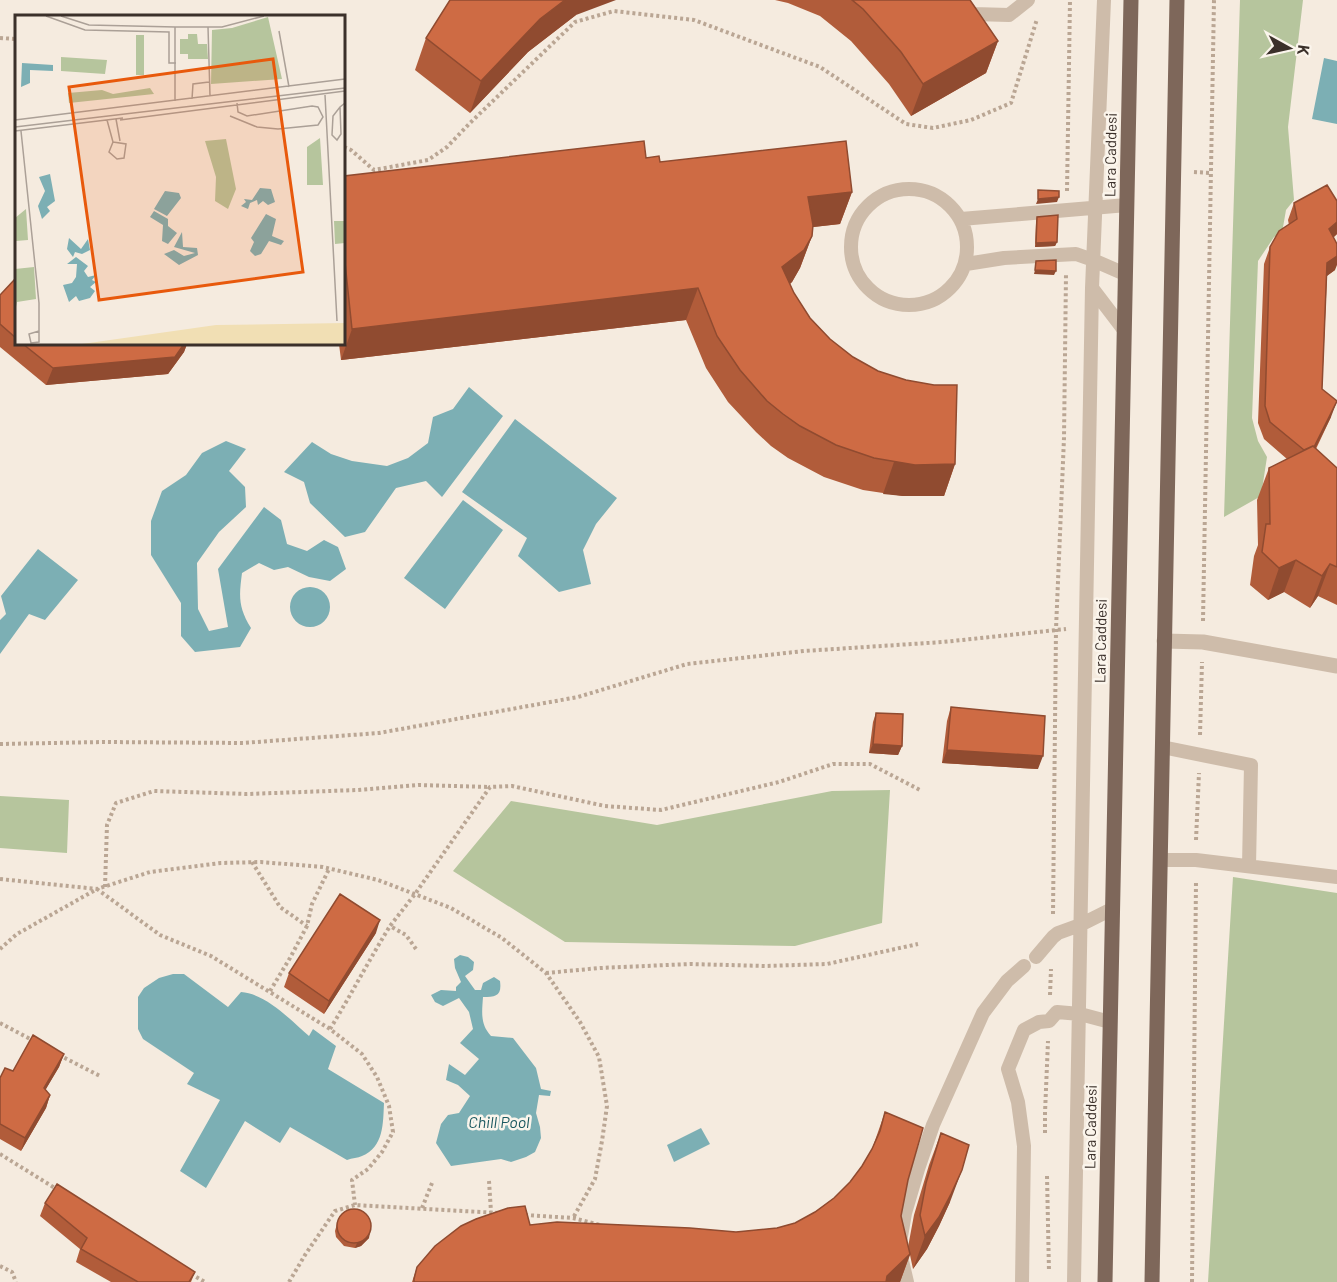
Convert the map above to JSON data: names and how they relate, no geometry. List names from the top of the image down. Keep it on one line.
{"streets":{"main road":["Lara Caddesi"]},"water":["Chill Pool"],"north":"right"}
